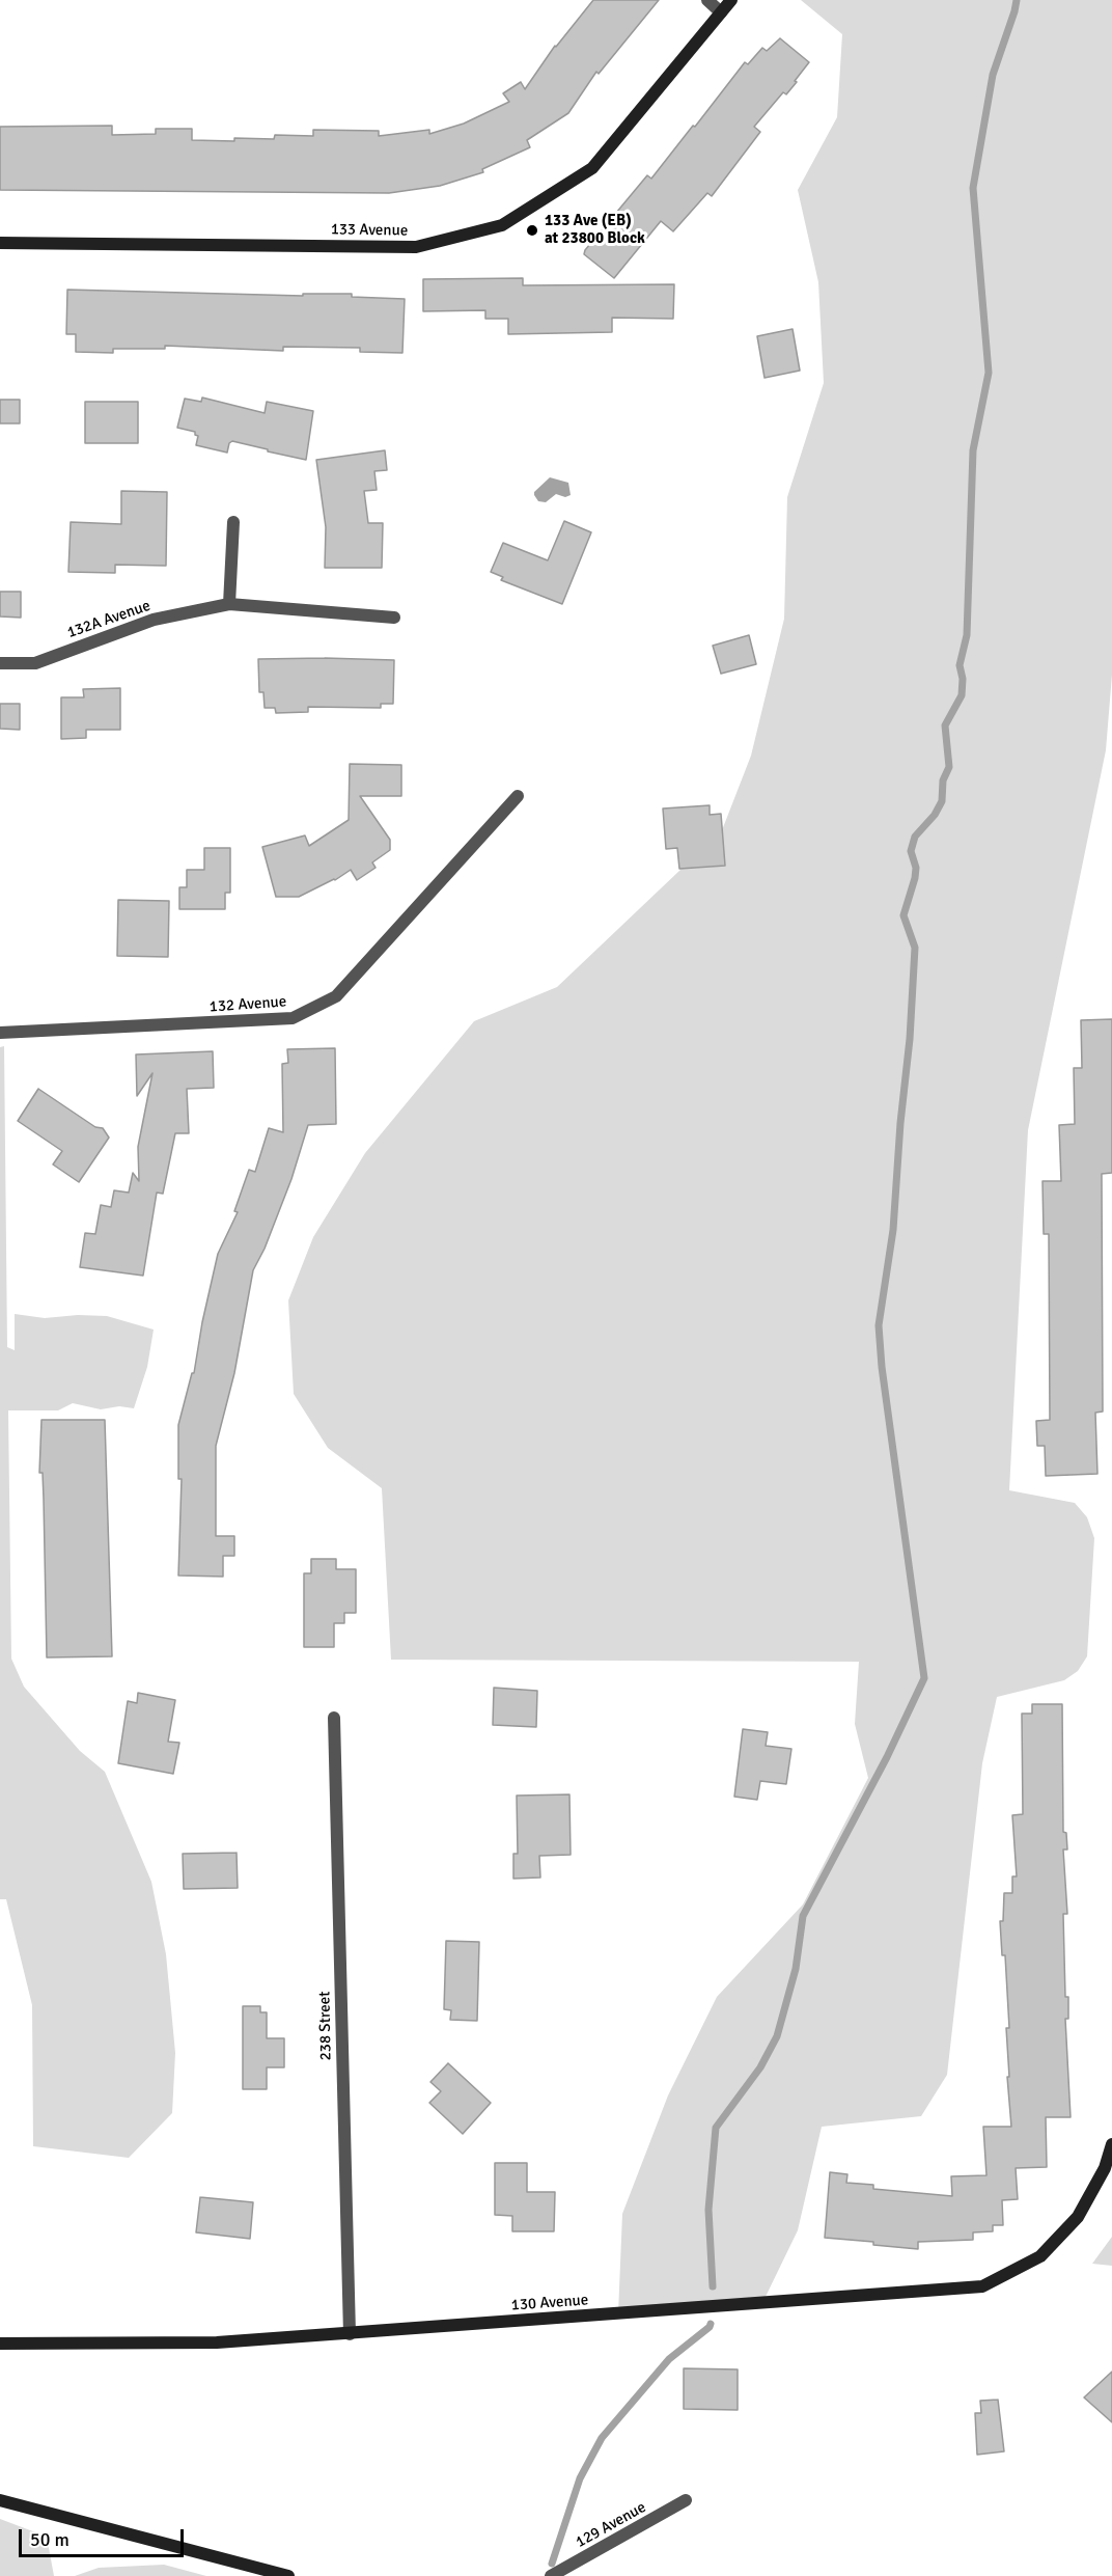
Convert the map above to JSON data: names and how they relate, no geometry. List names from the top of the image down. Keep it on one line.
{"streets":{"street":["133 Avenue","132A Avenue","132 Avenue","238 Street","130 Avenue","129 Avenue"]},"crossings":[["238 Street","130 Avenue"]],"places":["133 Ave (EB) at 23800 Block"],"scale_bar":"50 m"}
